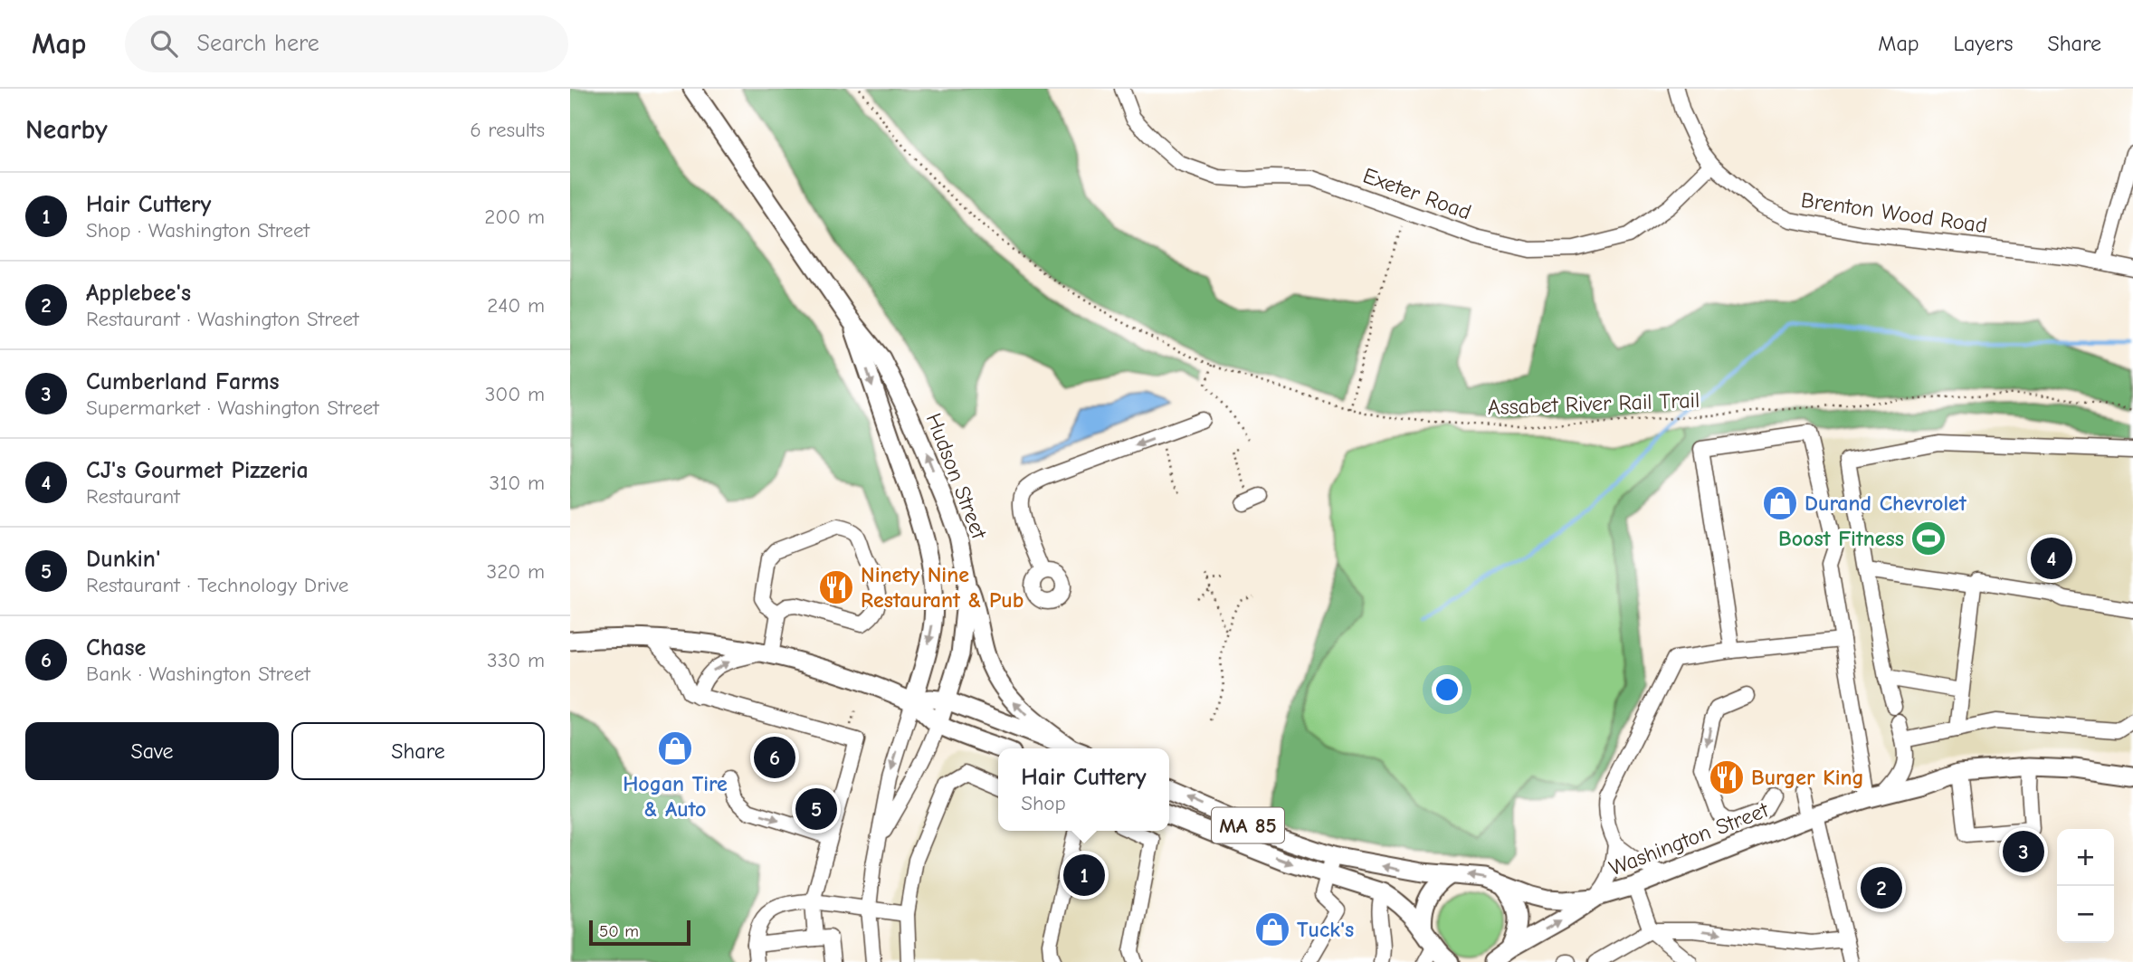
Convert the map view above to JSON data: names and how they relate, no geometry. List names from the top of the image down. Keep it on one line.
{"streets":{"main road":["Hudson Street","MA 85","Washington Street"],"street":["Exeter Road","Brenton Wood Road"],"path":["Assabet River Rail Trail"]},"crossings":[["Exeter Road","Brenton Wood Road"]],"places":{"shop":["Durand Chevrolet","Hogan Tire & Auto","Tuck's"],"sports":["Boost Fitness"],"restaurant":["Ninety Nine Restaurant & Pub","Burger King"]},"scale_bar":"50 m","page":{"header":"Map","search":"Search here","nav":["Map","Layers","Share"],"heading":["Nearby","6 results"],"list":[{"mark":"1","name":"Hair Cuttery","note":"Shop · Washington Street","value":"200 m"},{"mark":"2","name":"Applebee's","note":"Restaurant · Washington Street","value":"240 m"},{"mark":"3","name":"Cumberland Farms","note":"Supermarket · Washington Street","value":"300 m"},{"mark":"4","name":"CJ's Gourmet Pizzeria","note":"Restaurant","value":"310 m"},{"mark":"5","name":"Dunkin'","note":"Restaurant · Technology Drive","value":"320 m"},{"mark":"6","name":"Chase","note":"Bank · Washington Street","value":"330 m"}],"pins":["4","6","5","3","1","2"],"buttons":["Save","Share"],"popup":["Hair Cuttery","Shop"],"map_buttons":["+","−"],"scale":"50 m"}}
